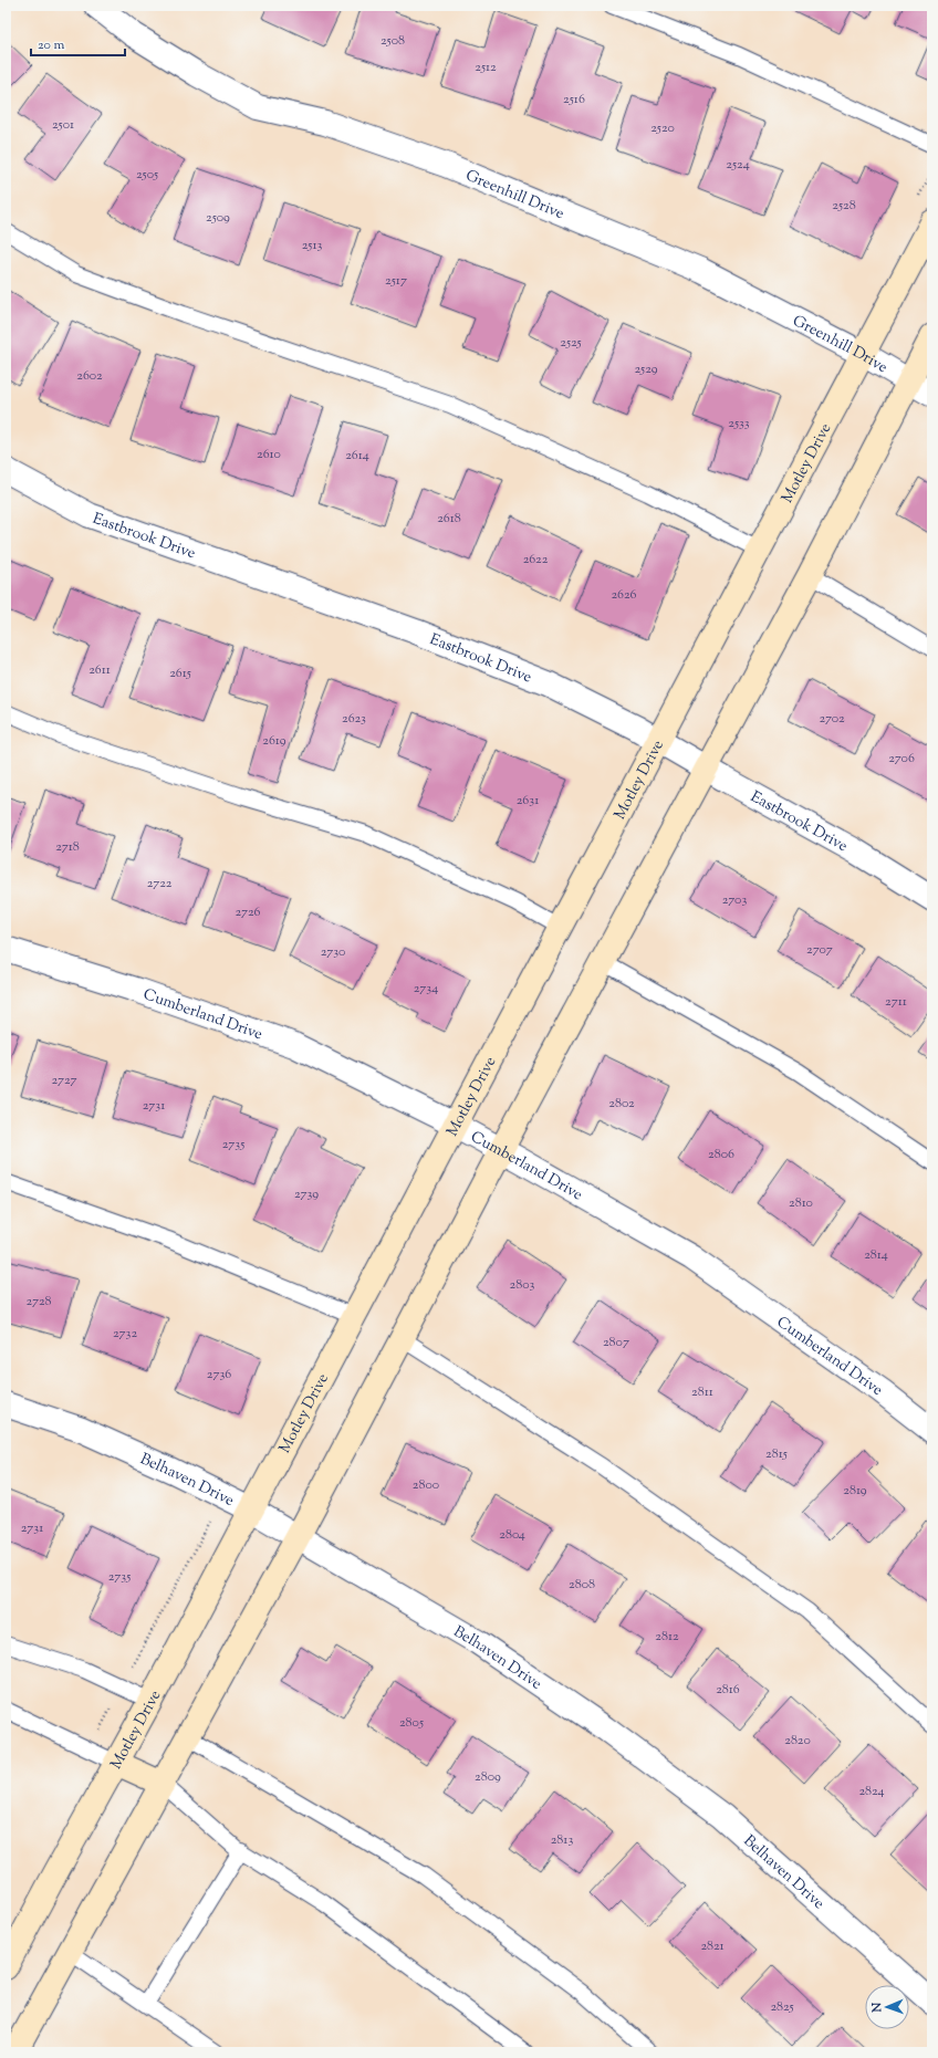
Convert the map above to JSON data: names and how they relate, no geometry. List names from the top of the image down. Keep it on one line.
{"streets":{"main road":["Motley Drive"],"street":["Greenhill Drive","Eastbrook Drive","Cumberland Drive","Belhaven Drive"]},"crossings":[["Greenhill Drive","Motley Drive"],["Motley Drive","Eastbrook Drive"],["Motley Drive","Cumberland Drive"],["Motley Drive","Belhaven Drive"]],"house_numbers":["2508","2512","2516","2501","2520","2524","2505","2528","2509","2513","2517","2525","2529","2602","2533","2610","2614","2618","2622","2626","2611","2615","2623","2702","2619","2706","2631","2718","2722","2703","2726","2707","2730","2734","2711","2727","2802","2731","2735","2806","2739","2810","2814","2803","2728","2732","2807","2736","2811","2815","2800","2819","2731","2804","2735","2808","2812","2816","2805","2820","2809","2824","2813","2821","2825"],"scale_bar":"20 m","north":"left"}
